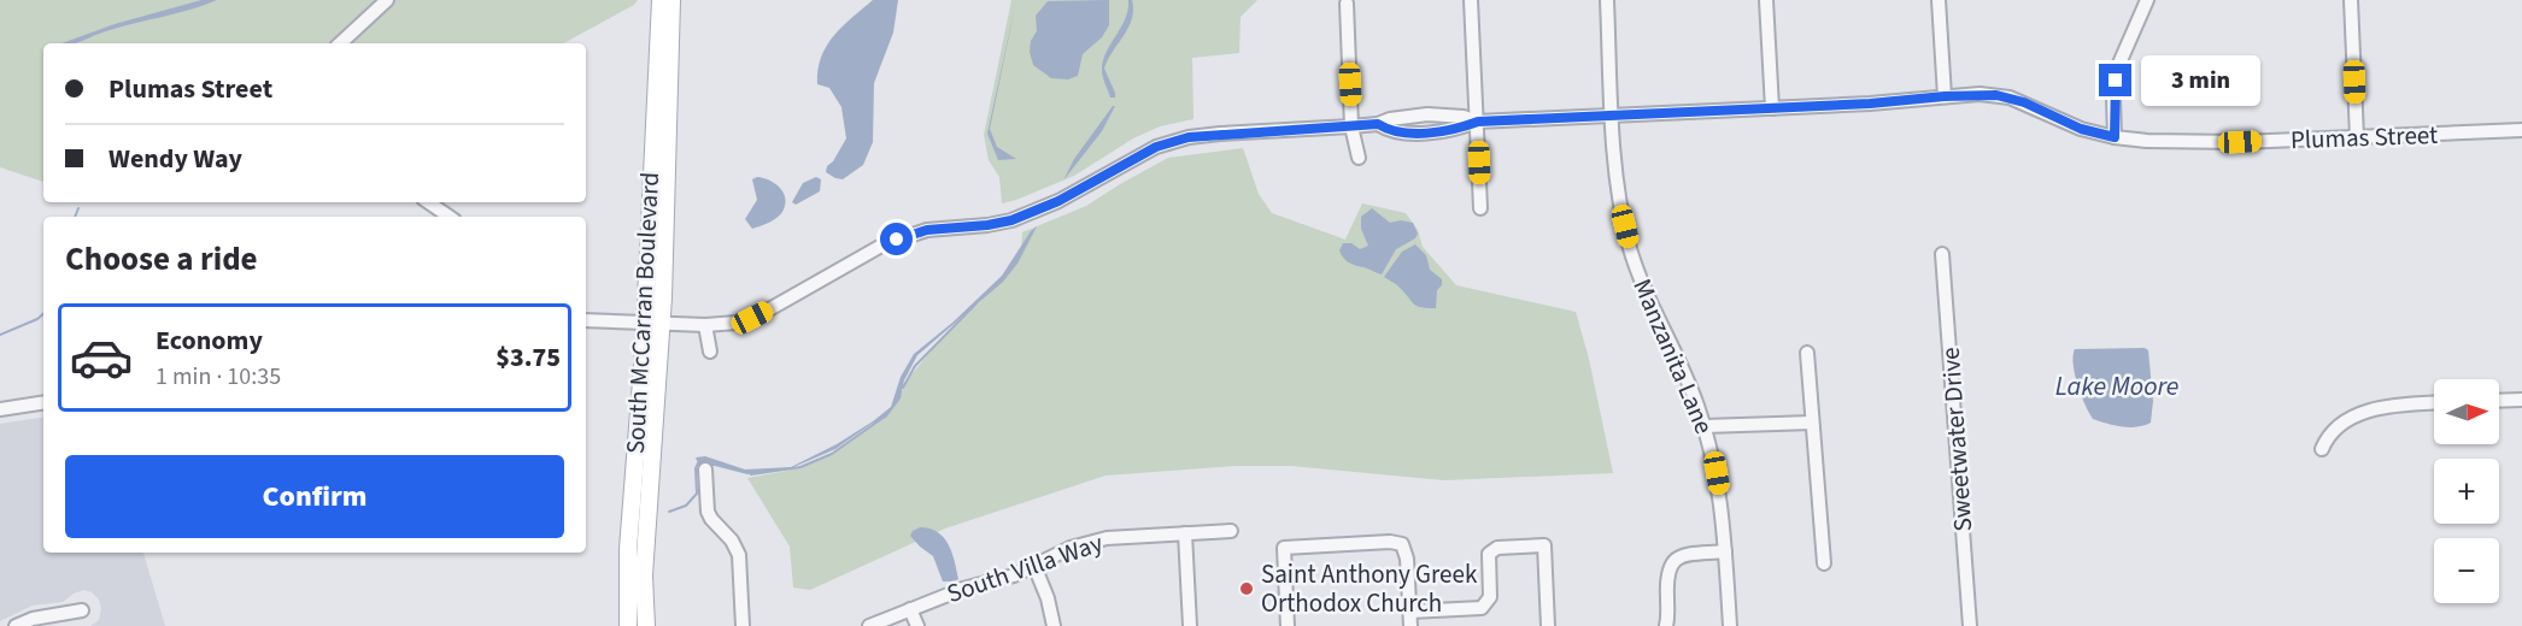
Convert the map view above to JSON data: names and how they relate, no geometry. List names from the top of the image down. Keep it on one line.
{"streets":{"main road":["South McCarran Boulevard"],"street":["Plumas Street","Manzanita Lane","Sweetwater Drive","South Villa Way"]},"crossings":[["Plumas Street","South McCarran Boulevard"],["Plumas Street","Manzanita Lane"]],"water":["Lake Moore"],"places":["Saint Anthony Greek Orthodox Church"],"north":"right","page":{"banner":["Plumas Street","Wendy Way"],"bubble":"3 min","heading":"Choose a ride","list":[{"name":"Economy","note":"1 min · 10:35","value":"$3.75"}],"map_buttons":["+","−"],"buttons":"Confirm"}}
